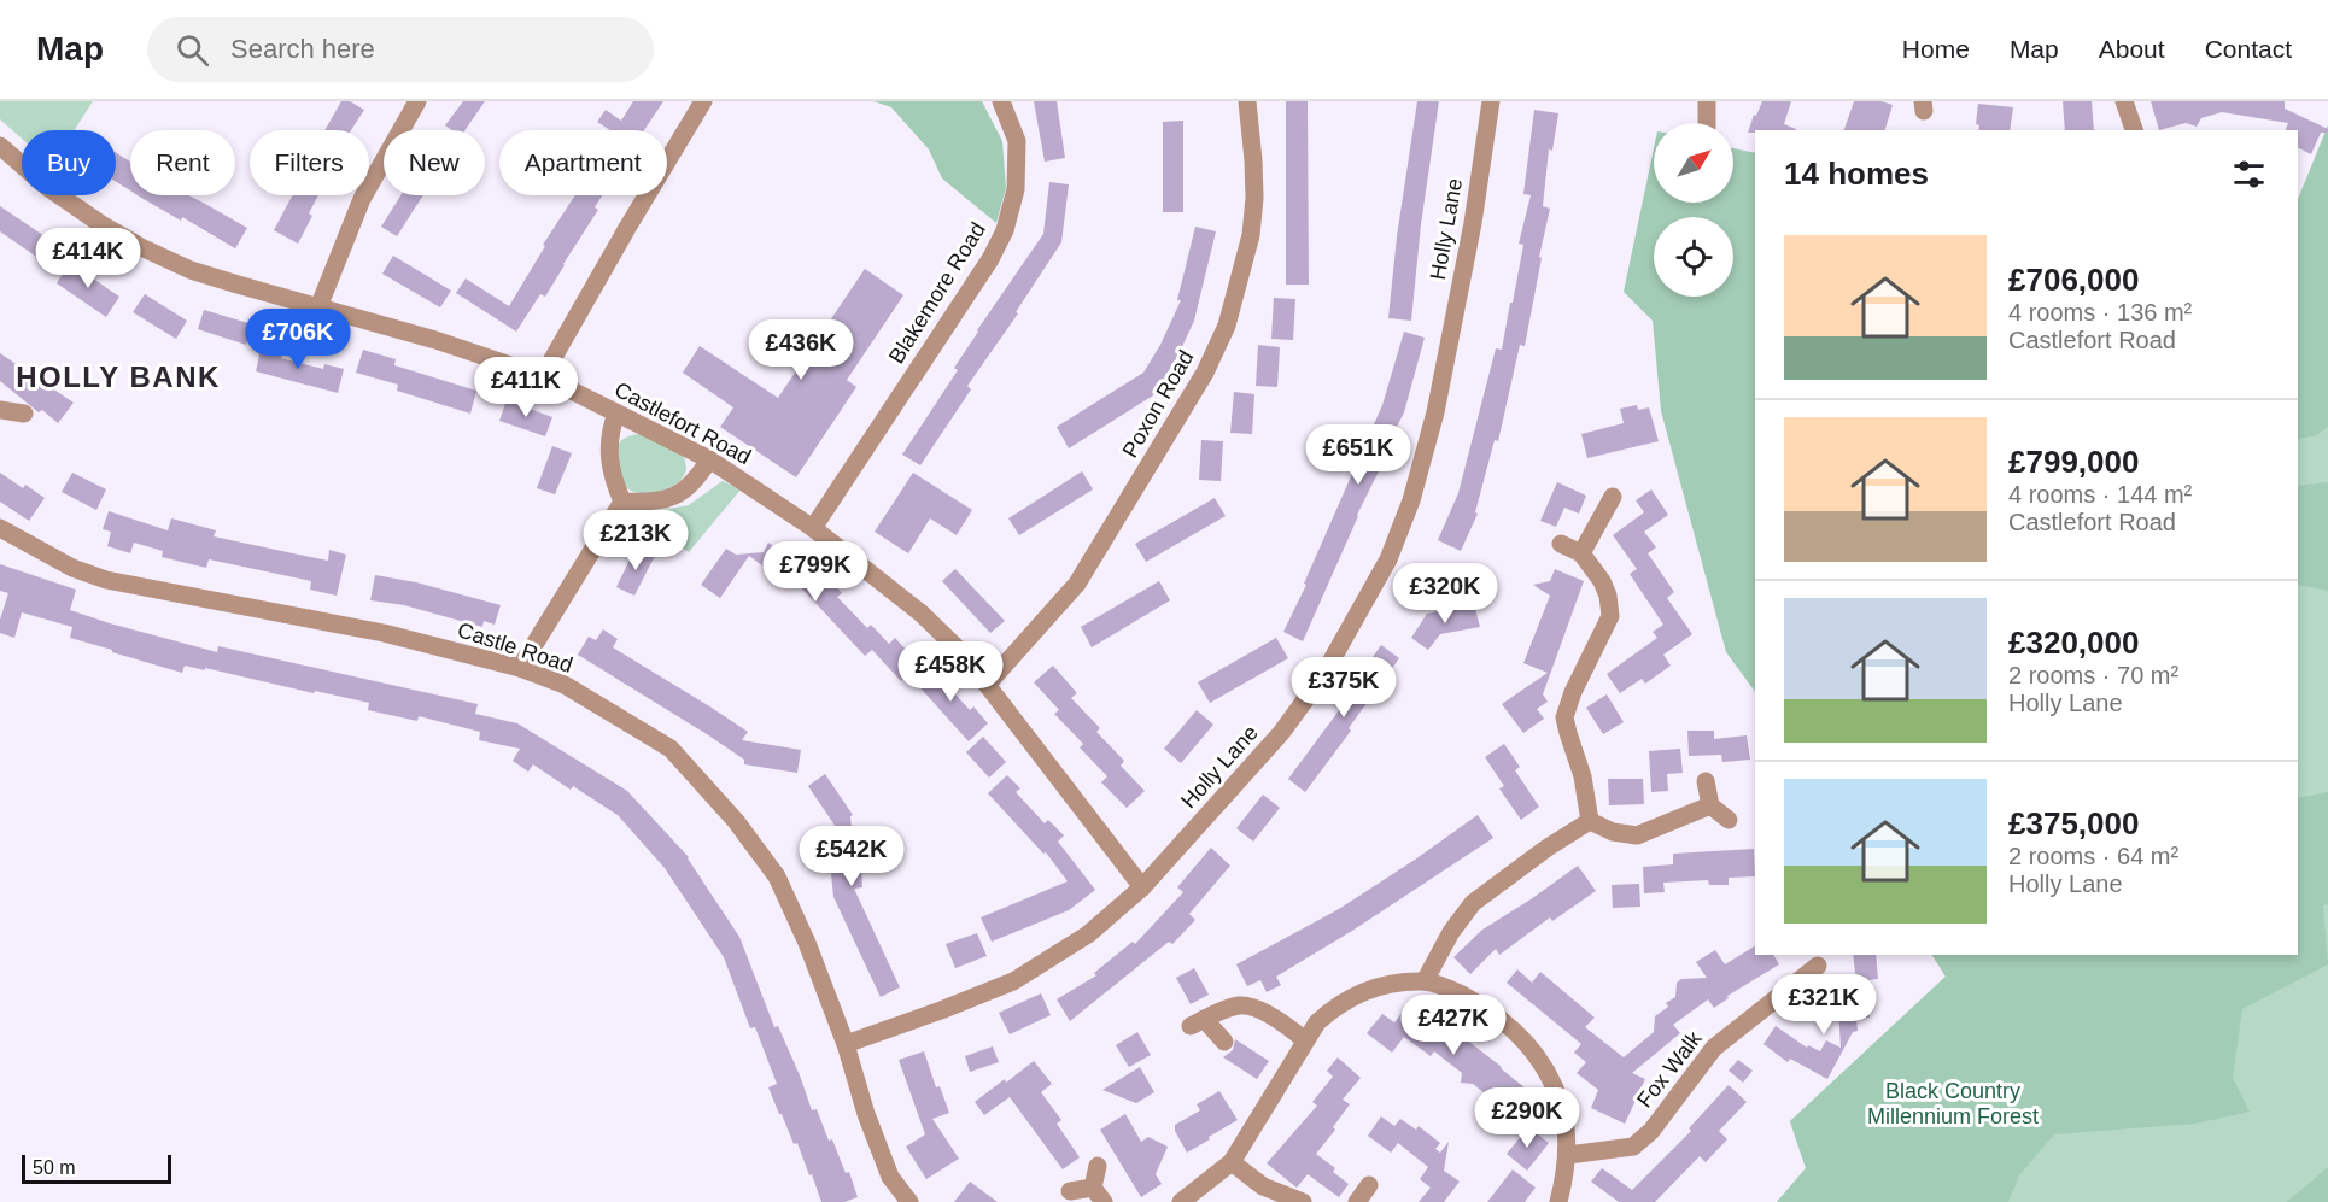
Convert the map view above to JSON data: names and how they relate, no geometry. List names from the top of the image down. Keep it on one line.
{"streets":{"street":["Holly Lane","Blakemore Road","Poxon Road","Castlefort Road","Castle Road","Fox Walk"]},"crossings":[["Holly Lane","Castlefort Road"],["Holly Lane","Castle Road"],["Blakemore Road","Castlefort Road"],["Poxon Road","Castlefort Road"]],"districts":["HOLLY BANK"],"parks":["Black Country Millennium Forest"],"scale_bar":"50 m","north":"top right","page":{"header":"Map","search":"Search here","nav":["Home","Map","About","Contact"],"chip":["Buy","Rent","Filters","New","Apartment"],"heading":"14 homes","list":[{"name":"£706,000","note":"4 rooms · 136 m² · Castlefort Road"},{"name":"£799,000","note":"4 rooms · 144 m² · Castlefort Road"},{"name":"£320,000","note":"2 rooms · 70 m² · Holly Lane"},{"name":"£375,000","note":"2 rooms · 64 m² · Holly Lane"}],"price":["£414K","£706K","£436K","£411K","£651K","£213K","£799K","£320K","£458K","£375K","£542K","£321K","£427K","£290K"],"scale":"50 m"}}
